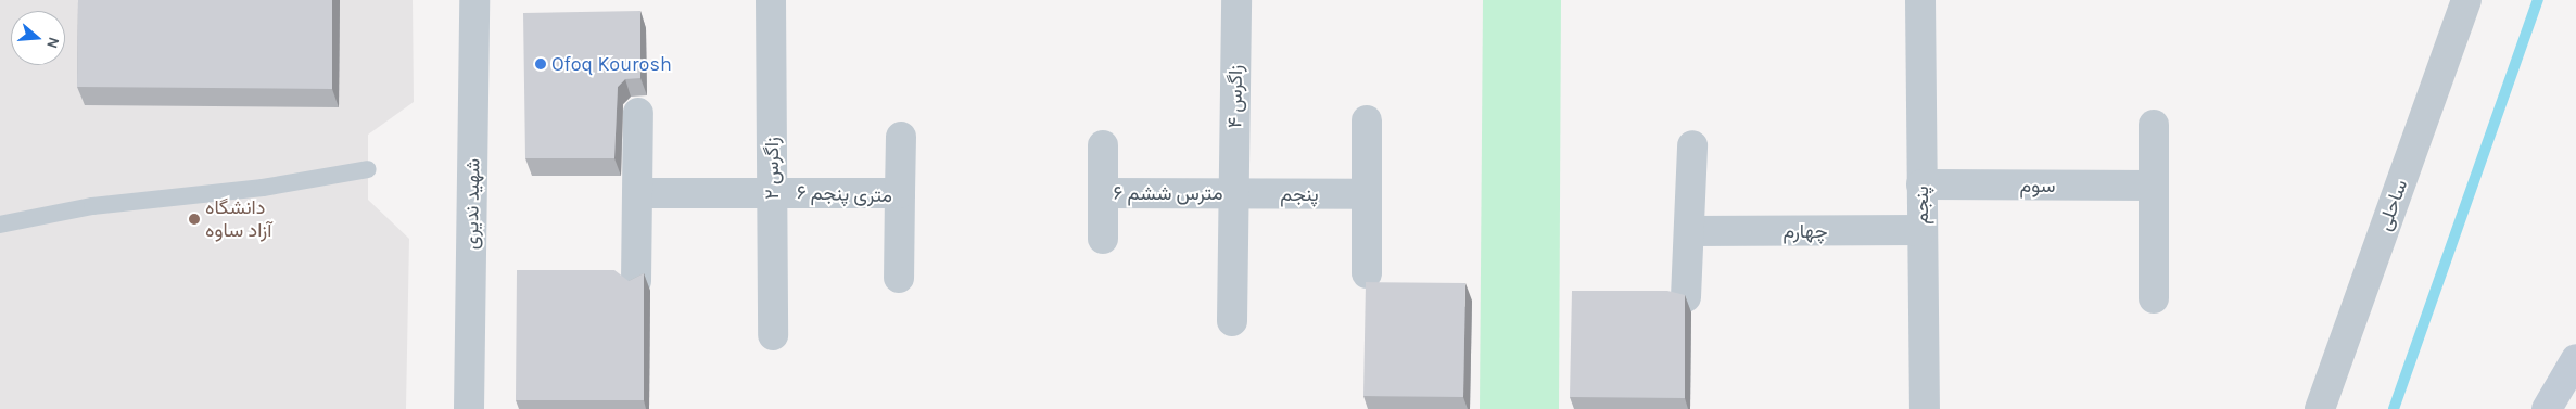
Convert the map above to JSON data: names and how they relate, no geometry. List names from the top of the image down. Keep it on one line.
{"streets":{"street":["زاگرس ۴","زاگرس ۲","سوم","۶ مترس ششم","۶ متری پنجم","پنجم","شهید ندیری","ساحلی","چهارم"]},"crossings":[["زاگرس ۴","۶ مترس ششم"],["زاگرس ۴","پنجم"],["زاگرس ۲","۶ متری پنجم"],["سوم","پنجم"],["۶ مترس ششم","پنجم"],["پنجم","چهارم"]],"places":["Ofoq Kourosh","دانشگاه آزاد ساوه"],"north":"right"}
